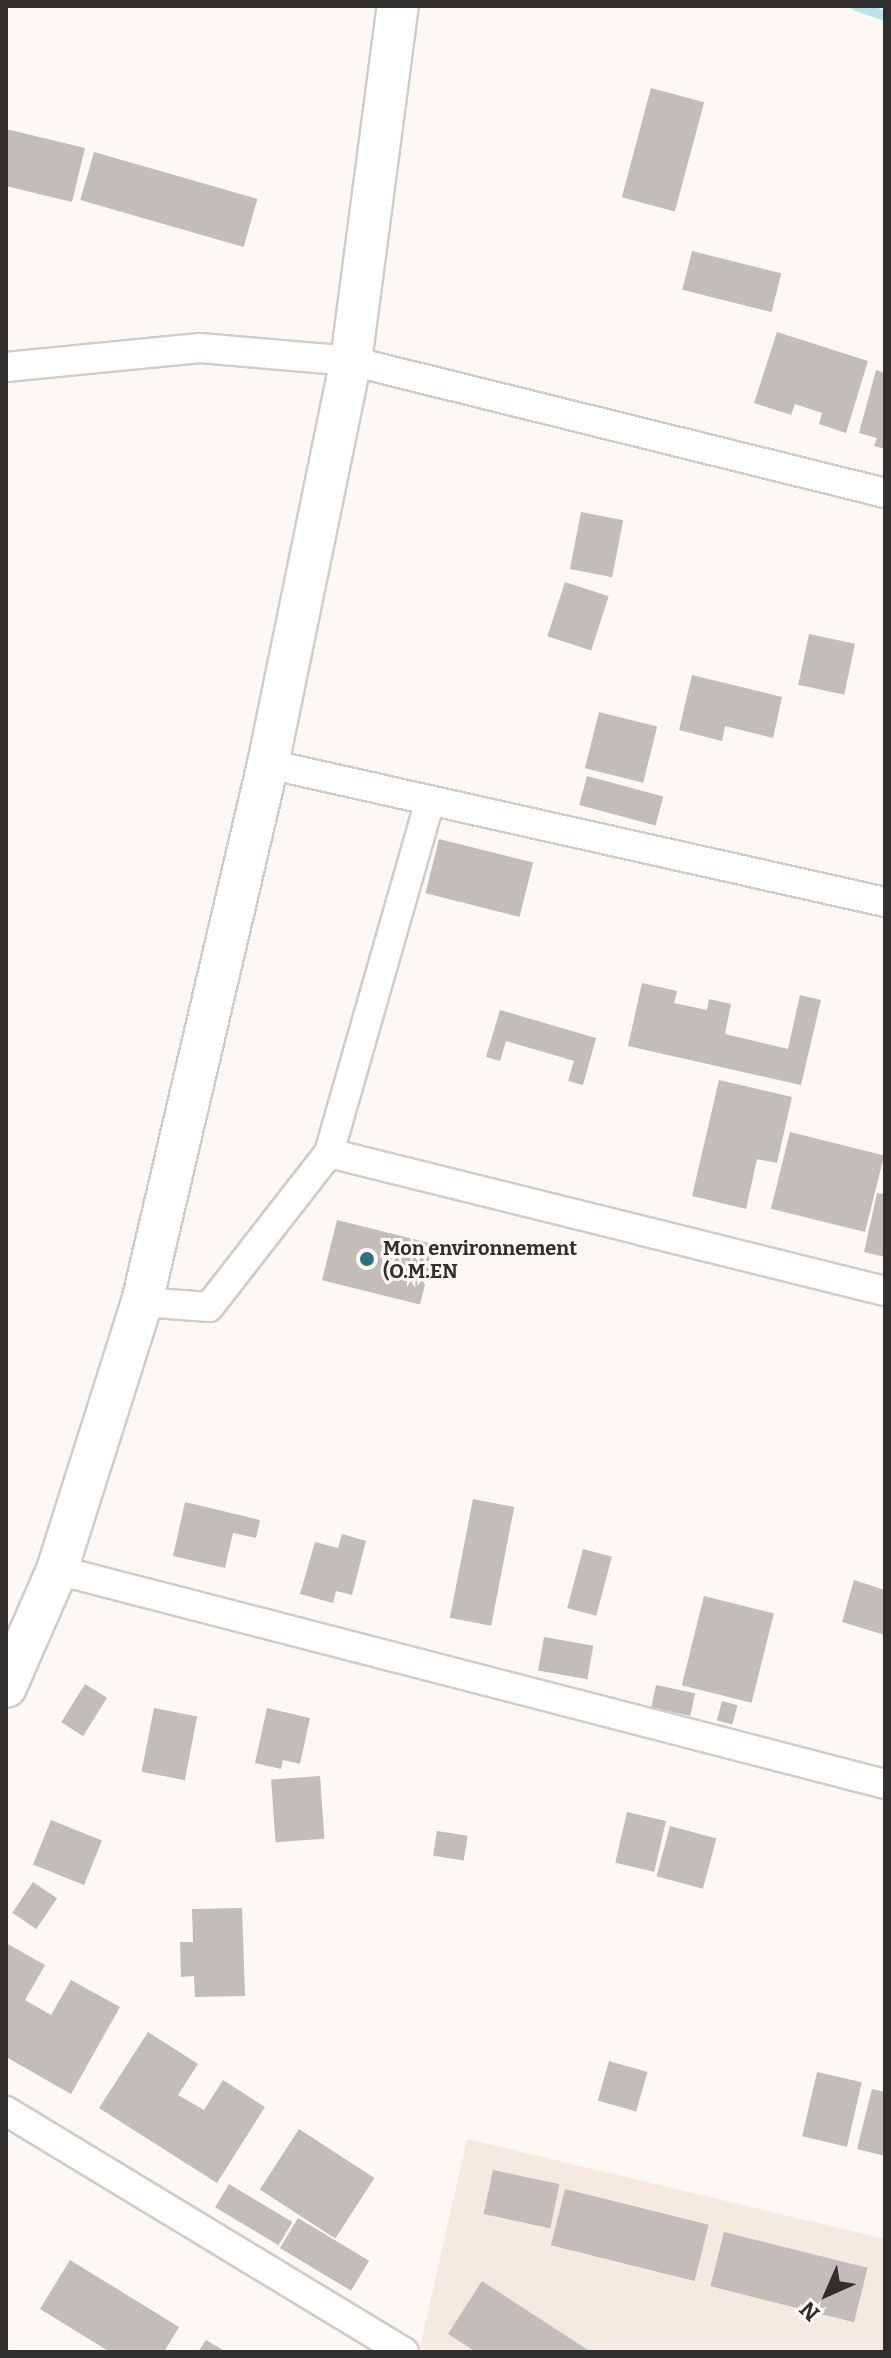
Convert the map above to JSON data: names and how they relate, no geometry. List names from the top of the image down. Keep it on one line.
{"places":["Mon environnement (O.M.EN"],"north":"bottom left"}
